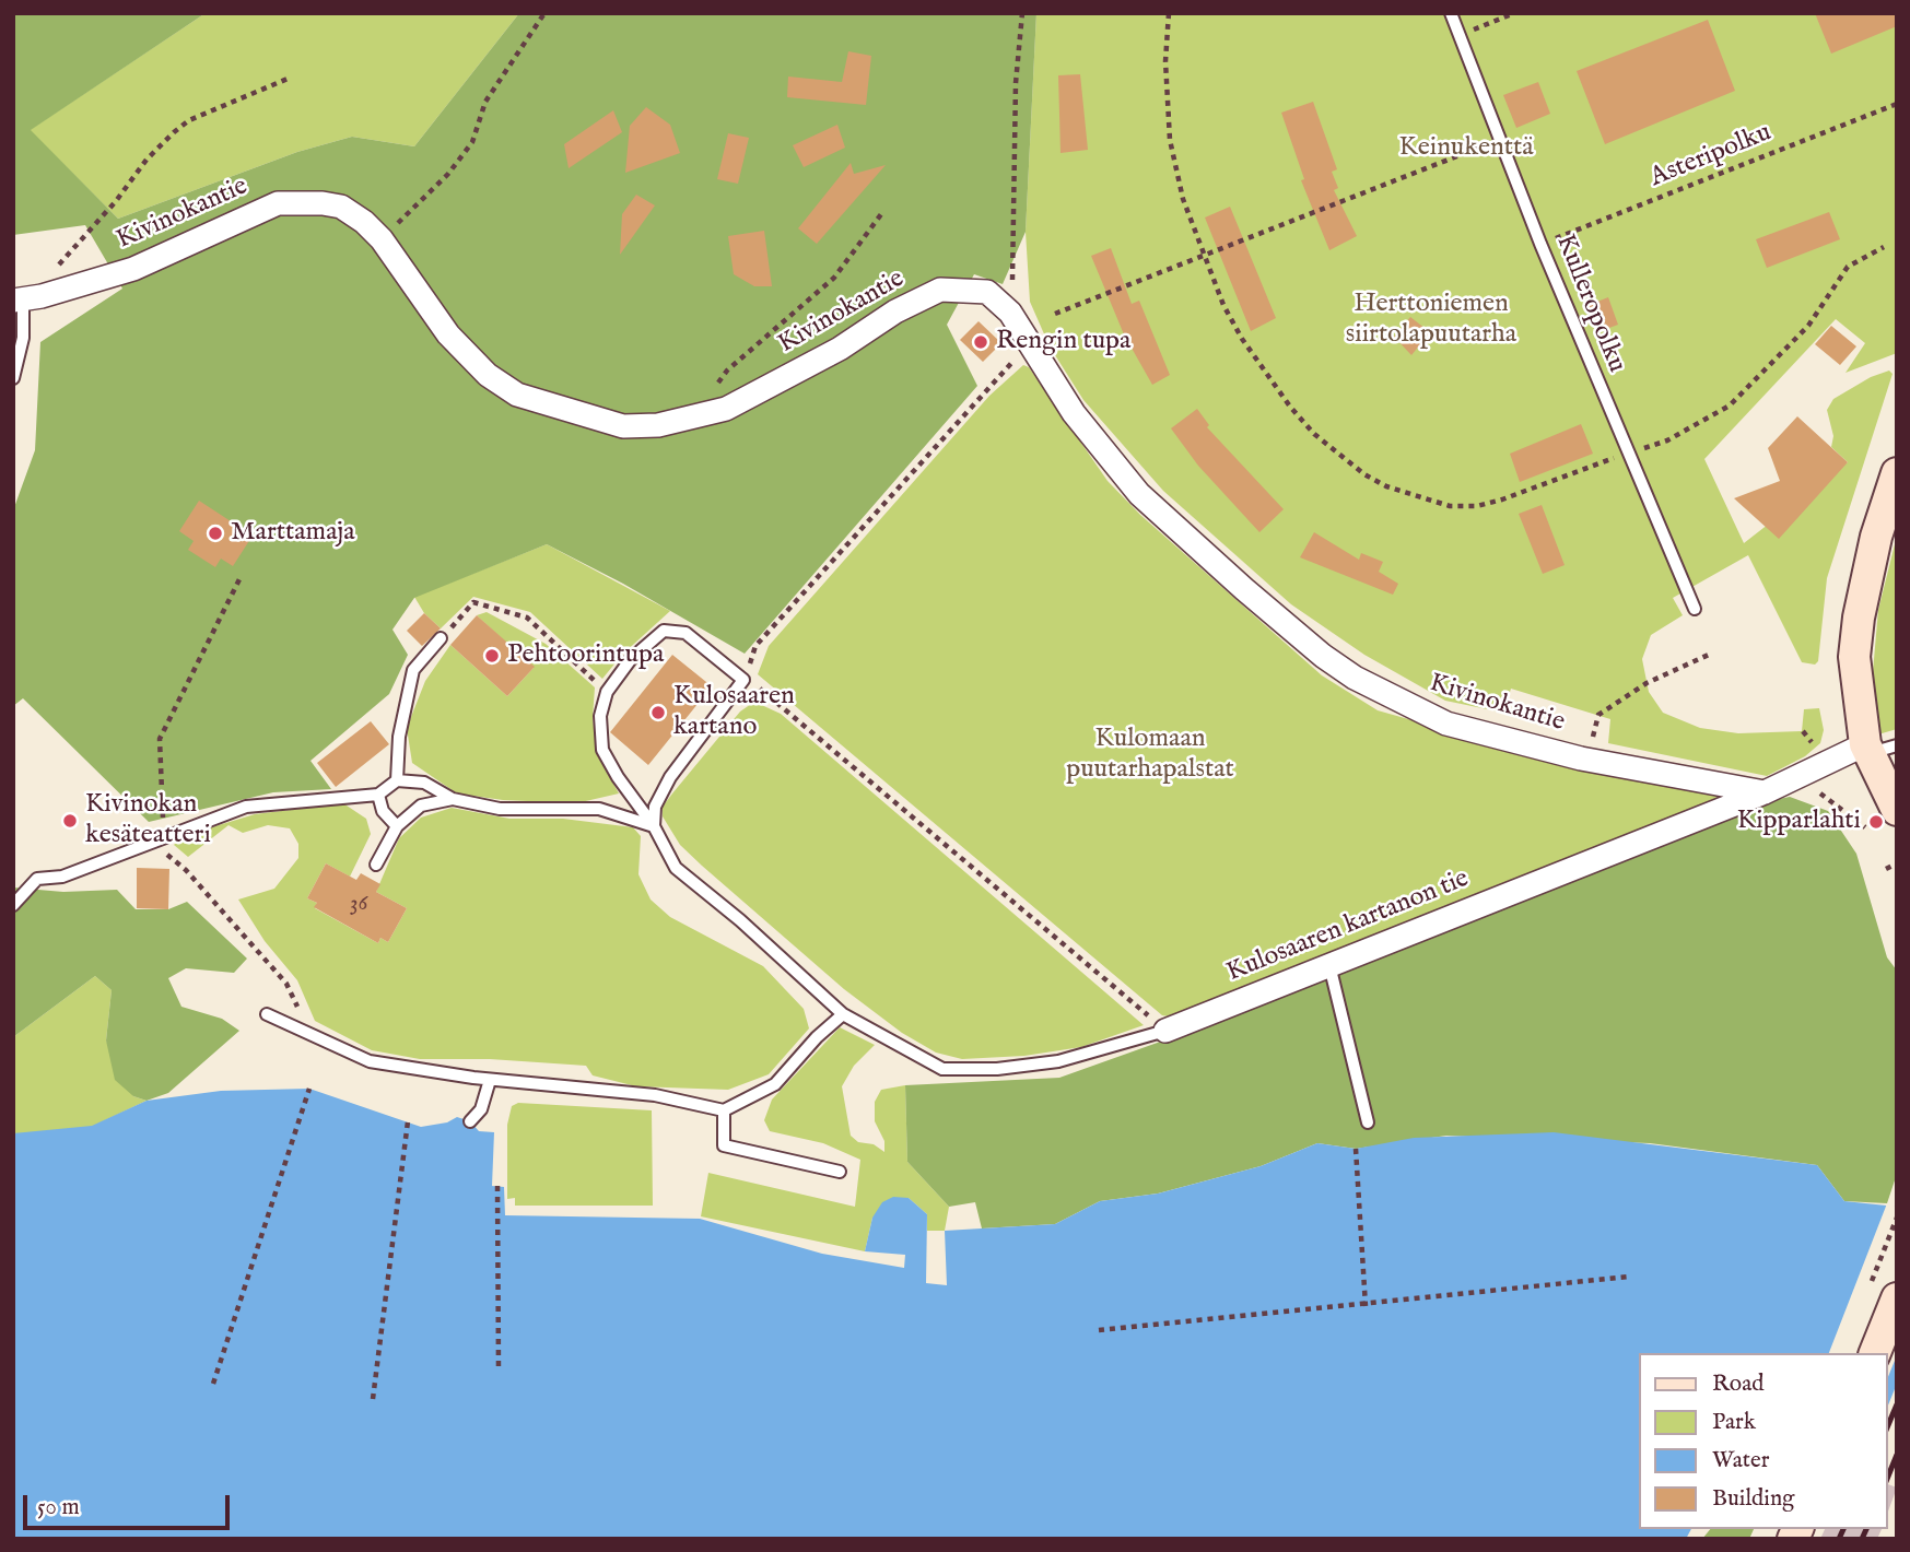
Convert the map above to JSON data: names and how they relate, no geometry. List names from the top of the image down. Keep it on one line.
{"streets":{"street":["Kivinokantie","Kulosaaren kartanon tie"],"lane":["Kulleropolku"],"path":["Asteripolku"]},"crossings":[["Asteripolku","Kulleropolku"],["Kivinokantie","Kulosaaren kartanon tie"]],"parks":["Keinukenttä","Herttoniemen siirtolapuutarha","Kulomaan puutarhapalstat"],"places":["Rengin tupa","Marttamaja","Pehtoorintupa","Kulosaaren kartano","Kivinokan kesäteatteri","Kipparlahti"],"house_numbers":["36"],"legend":["Road","Park","Water","Building"],"scale_bar":"50 m"}
